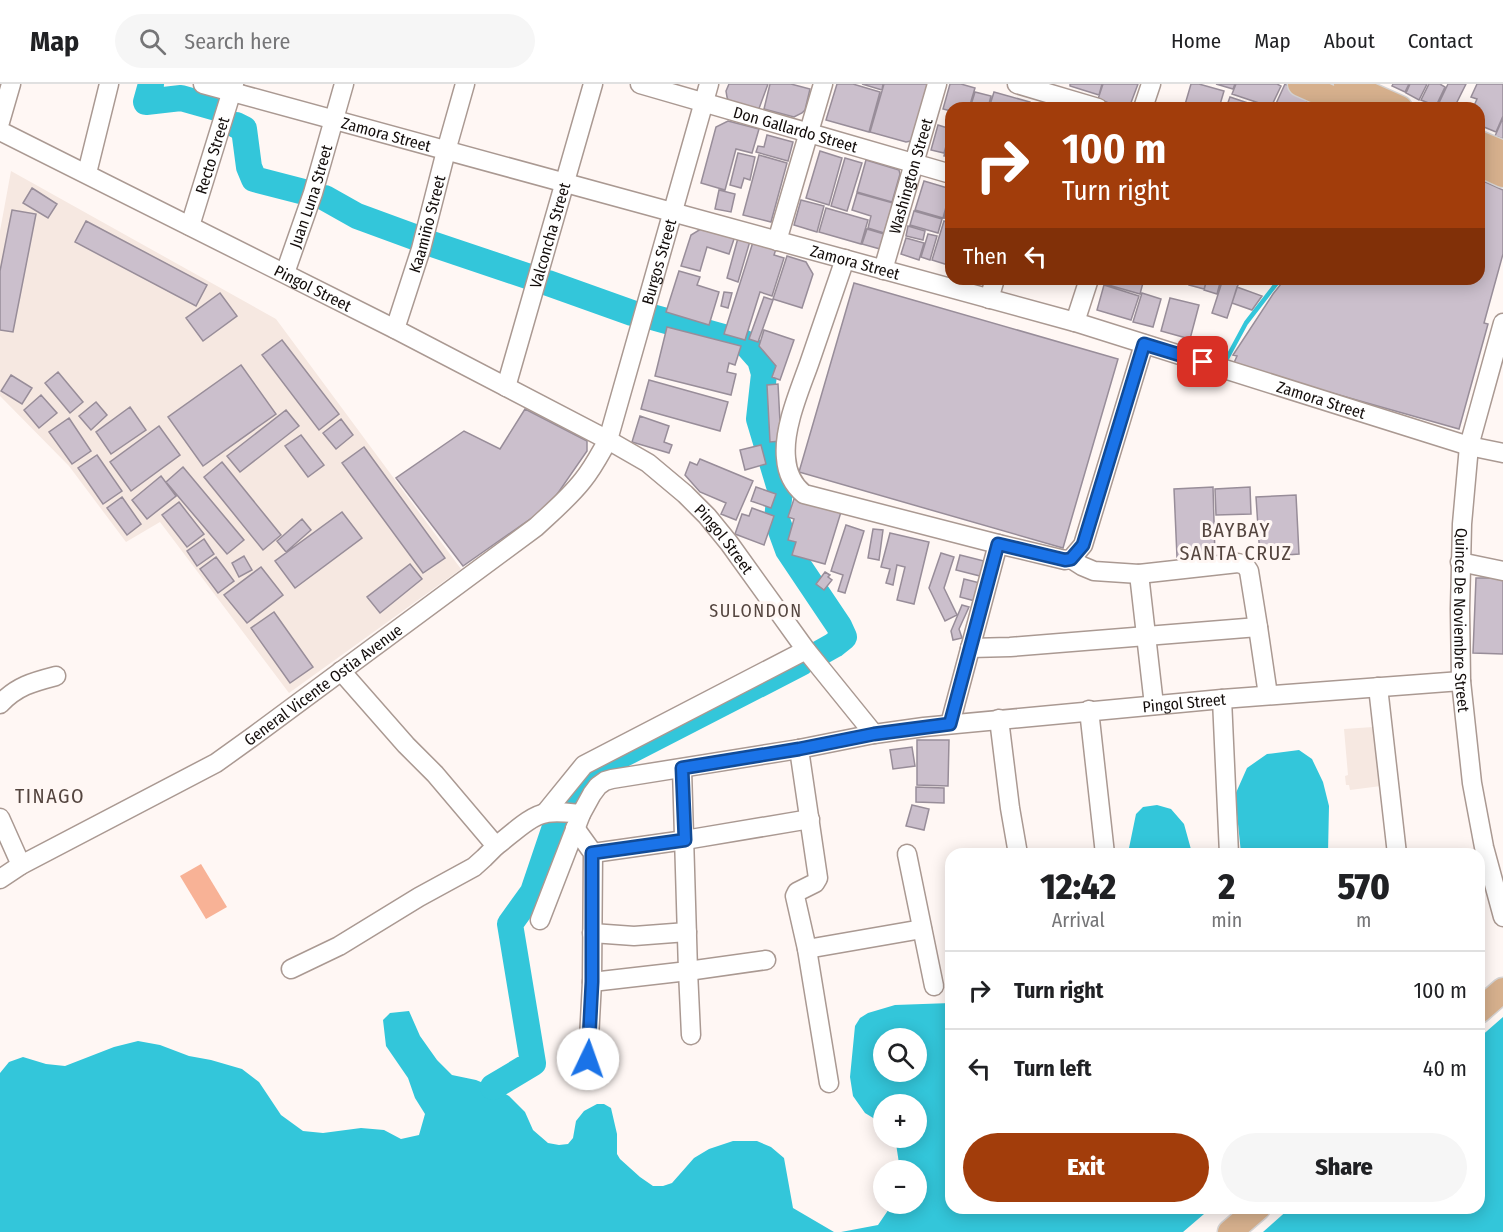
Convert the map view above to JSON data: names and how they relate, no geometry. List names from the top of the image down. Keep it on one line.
{"streets":{"street":["Don Gallardo Street","Zamora Street","Recto Street","Washington Street","Juan Luna Street","Kaamiño Street","Valconcha Street","Burgos Street","Pingol Street","Quince De Noviembre Street","General Vicente Ostia Avenue"]},"crossings":[["Don Gallardo Street","Washington Street"],["Don Gallardo Street","Burgos Street"],["Zamora Street","Recto Street"],["Zamora Street","Washington Street"],["Zamora Street","Juan Luna Street"],["Zamora Street","Kaamiño Street"],["Zamora Street","Valconcha Street"],["Zamora Street","Burgos Street"],["Zamora Street","Quince De Noviembre Street"],["Recto Street","Pingol Street"],["Juan Luna Street","Pingol Street"],["Kaamiño Street","Pingol Street"],["Valconcha Street","Pingol Street"],["Burgos Street","Pingol Street"],["Burgos Street","General Vicente Ostia Avenue"],["Pingol Street","Quince De Noviembre Street"],["Pingol Street","General Vicente Ostia Avenue"]],"districts":["BAYBAY SANTA CRUZ","SULONDON","TINAGO"],"page":{"header":"Map","search":"Search here","nav":["Home","Map","About","Contact"],"turn":["100 m","Turn right"],"then":"Then","eta":["12:42","Arrival","2","min","570","m"],"list":[{"name":"Turn right","value":"100 m"},{"name":"Turn left","value":"40 m"}],"map_buttons":["+","−"],"buttons":["Exit","Share"]}}
